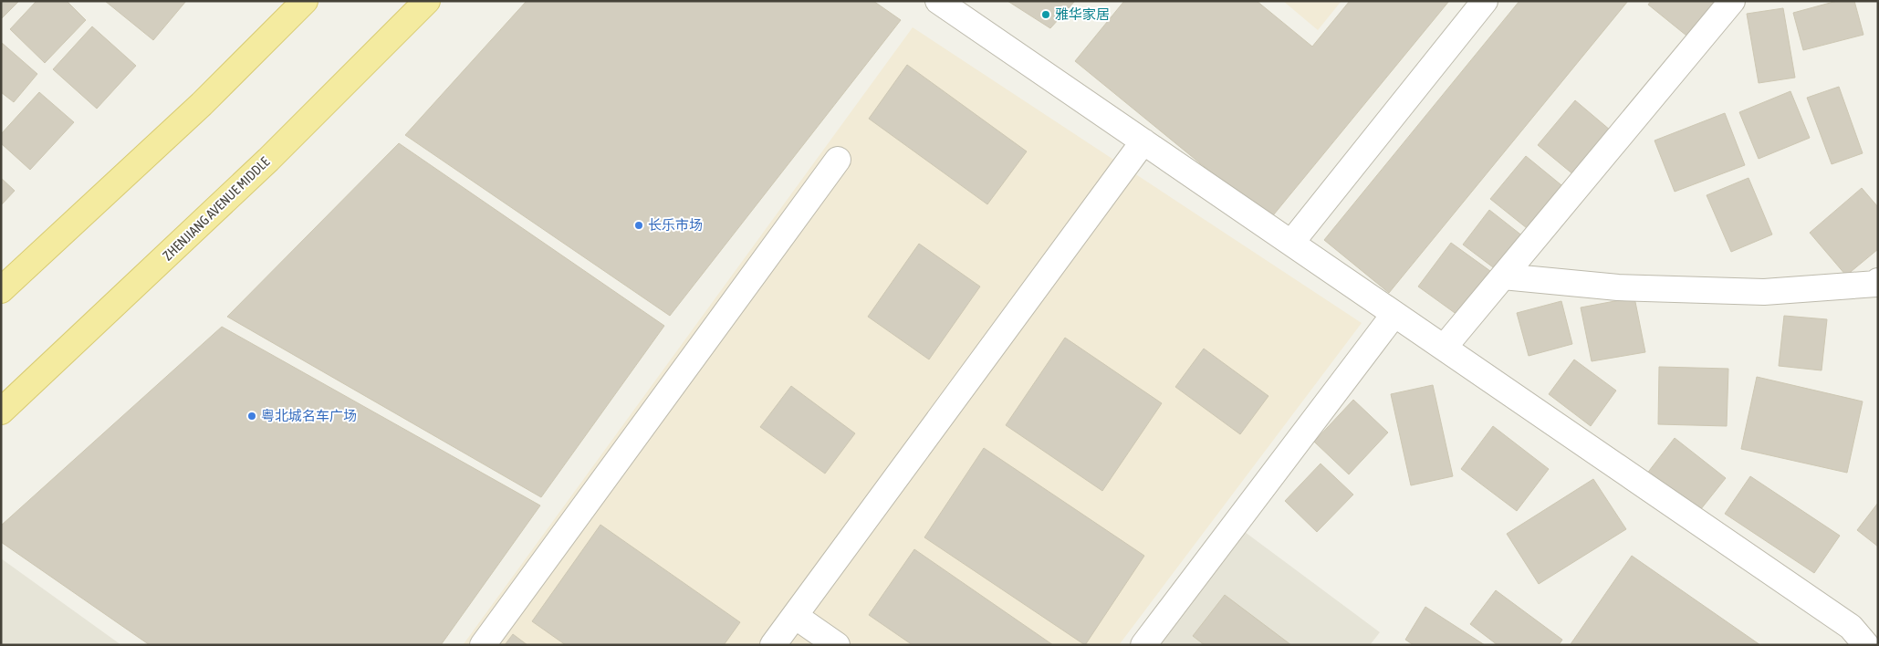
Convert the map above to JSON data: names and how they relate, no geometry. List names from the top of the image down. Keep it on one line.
{"streets":{"main road":["ZHENJIANG AVENUE MIDDLE"]},"places":["雅华家居","长乐市场","粤北城名车广场"]}
